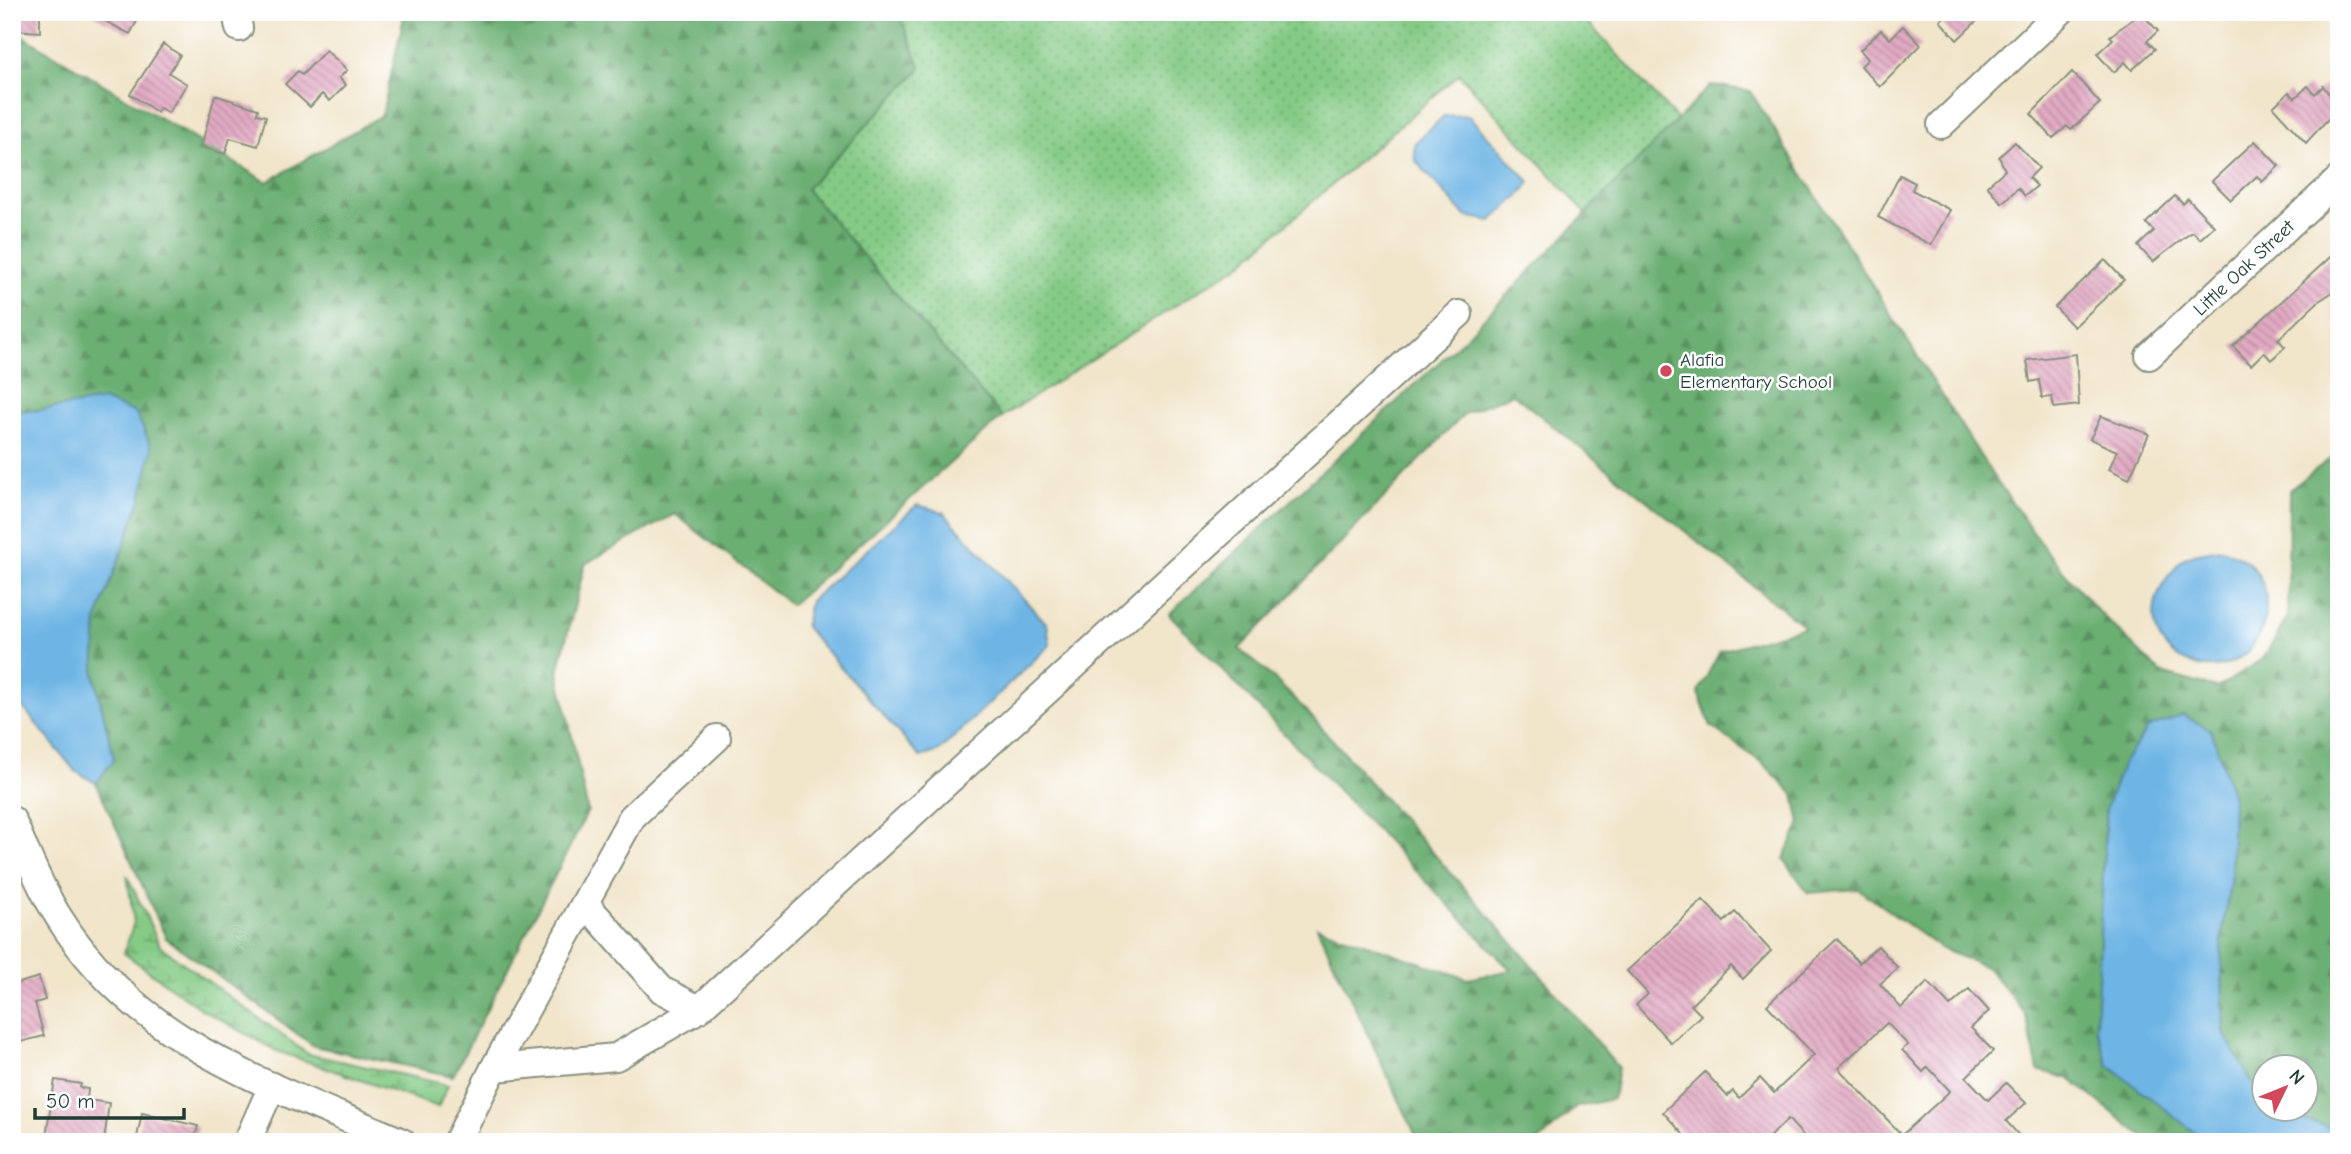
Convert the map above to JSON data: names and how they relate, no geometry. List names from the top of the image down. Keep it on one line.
{"streets":{"street":["Little Oak Street"]},"places":["Alafia Elementary School"],"scale_bar":"50 m","north":"top right"}
